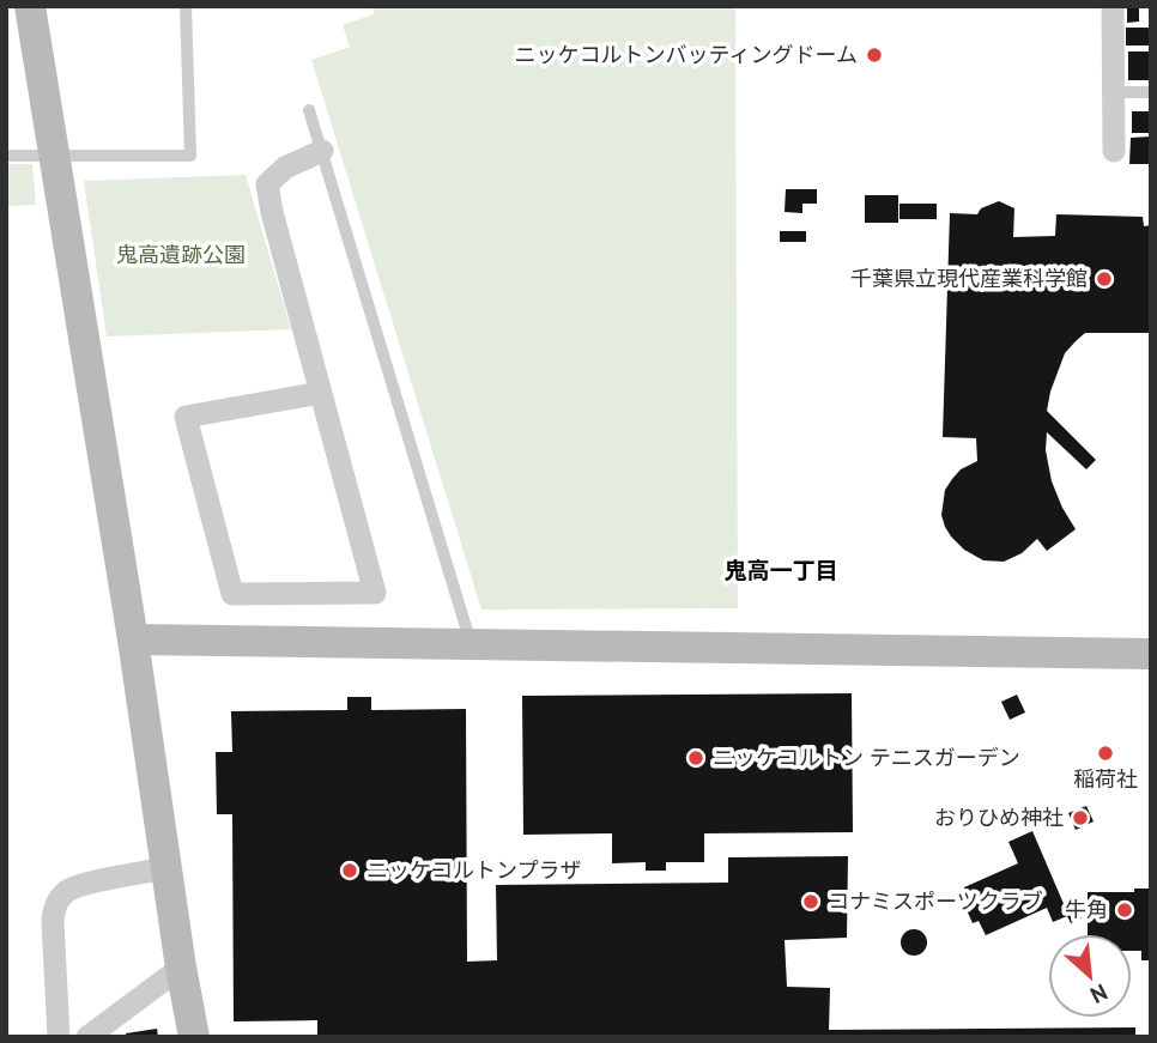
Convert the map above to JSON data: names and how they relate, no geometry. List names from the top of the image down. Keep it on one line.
{"districts":["鬼高一丁目"],"parks":["鬼高遺跡公園"],"places":["ニッケコルトンバッティングドーム","千葉県立現代産業科学館","稲荷社","ニッケコルトン テニスガーデン","おりひめ神社","ニッケコルトンプラザ","コナミスポーツクラブ","牛角"],"north":"bottom right"}
